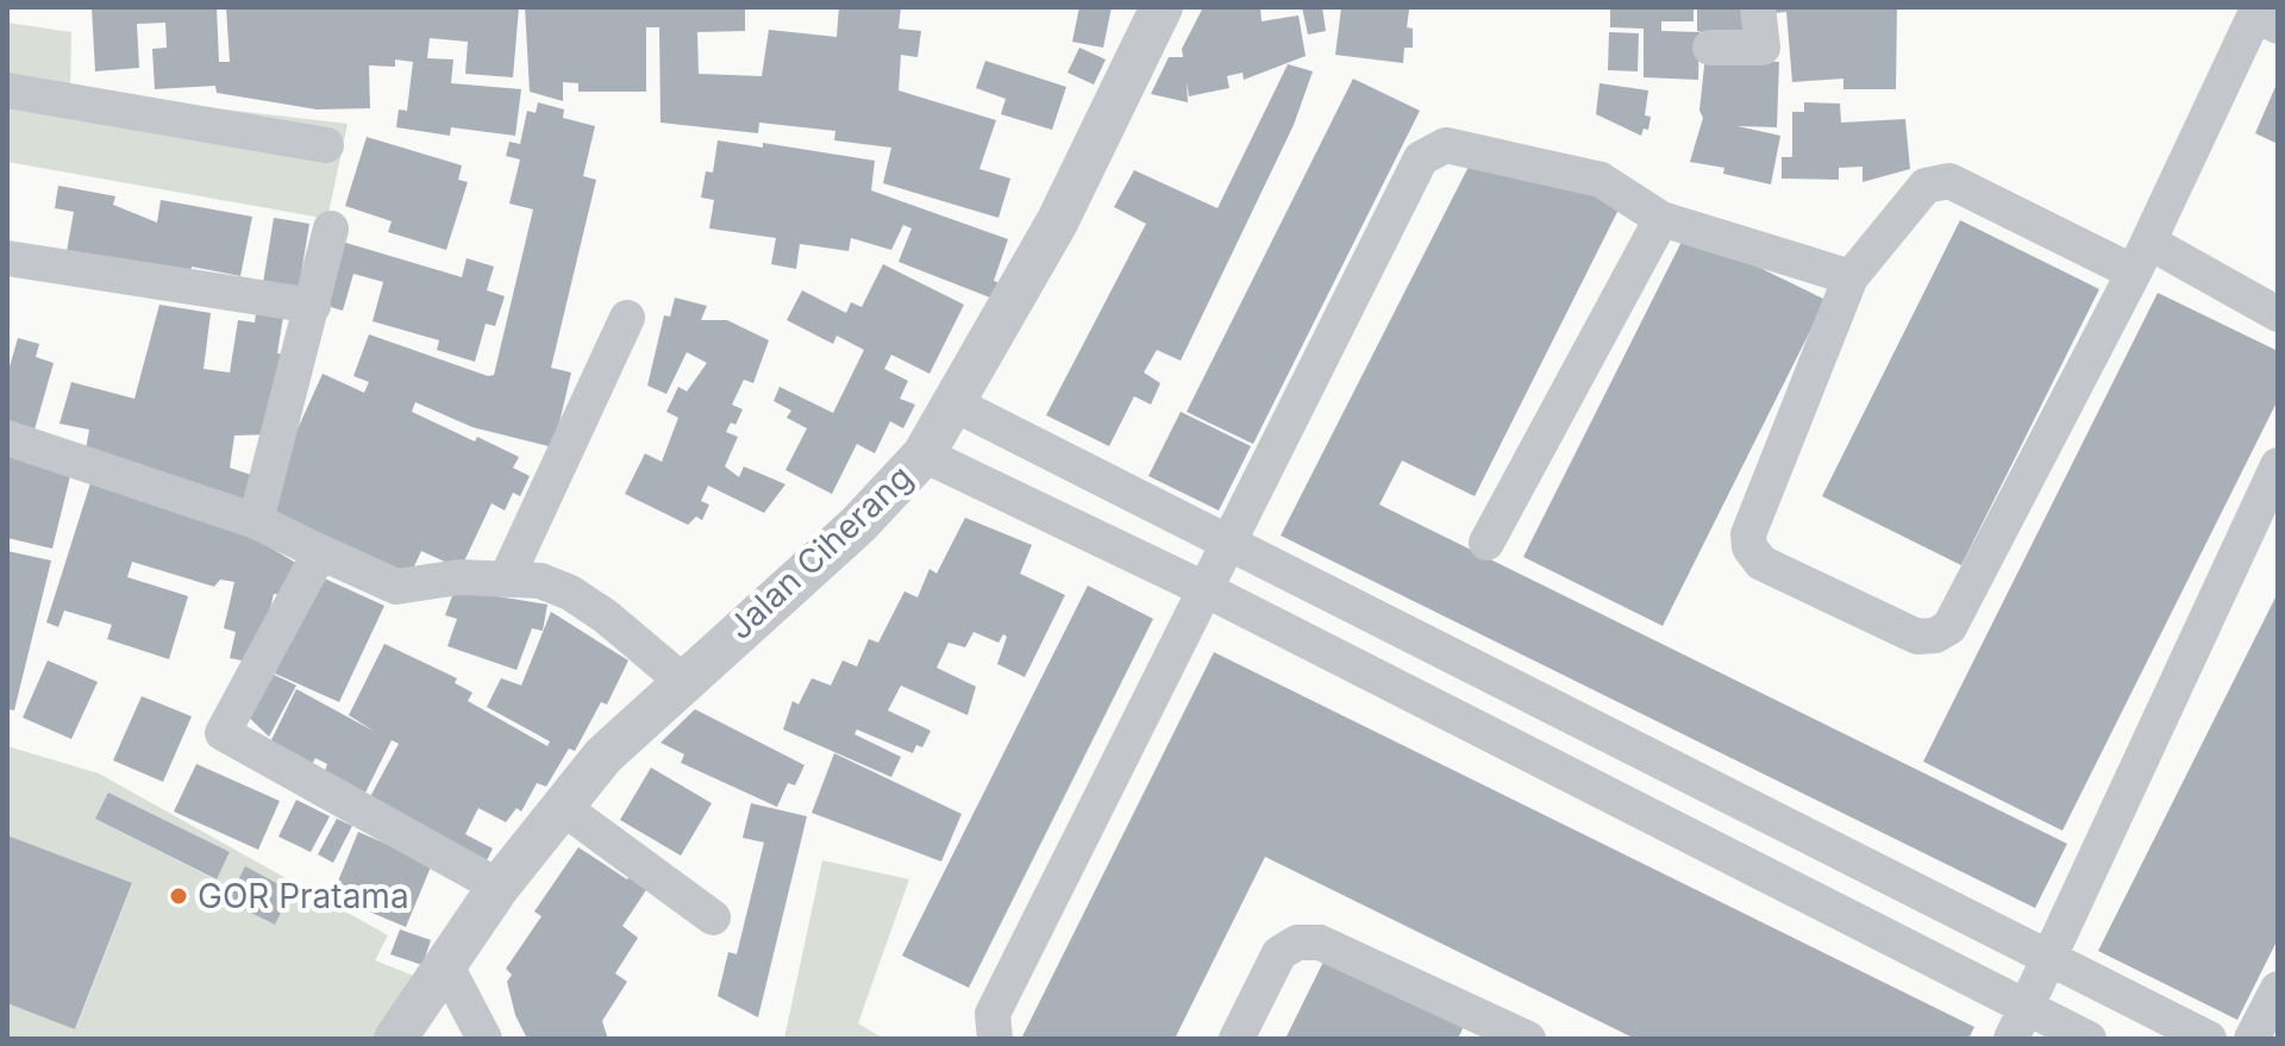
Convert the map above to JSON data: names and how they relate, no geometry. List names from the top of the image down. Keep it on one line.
{"streets":{"street":["Jalan Ciherang"]},"places":["GOR Pratama"]}
